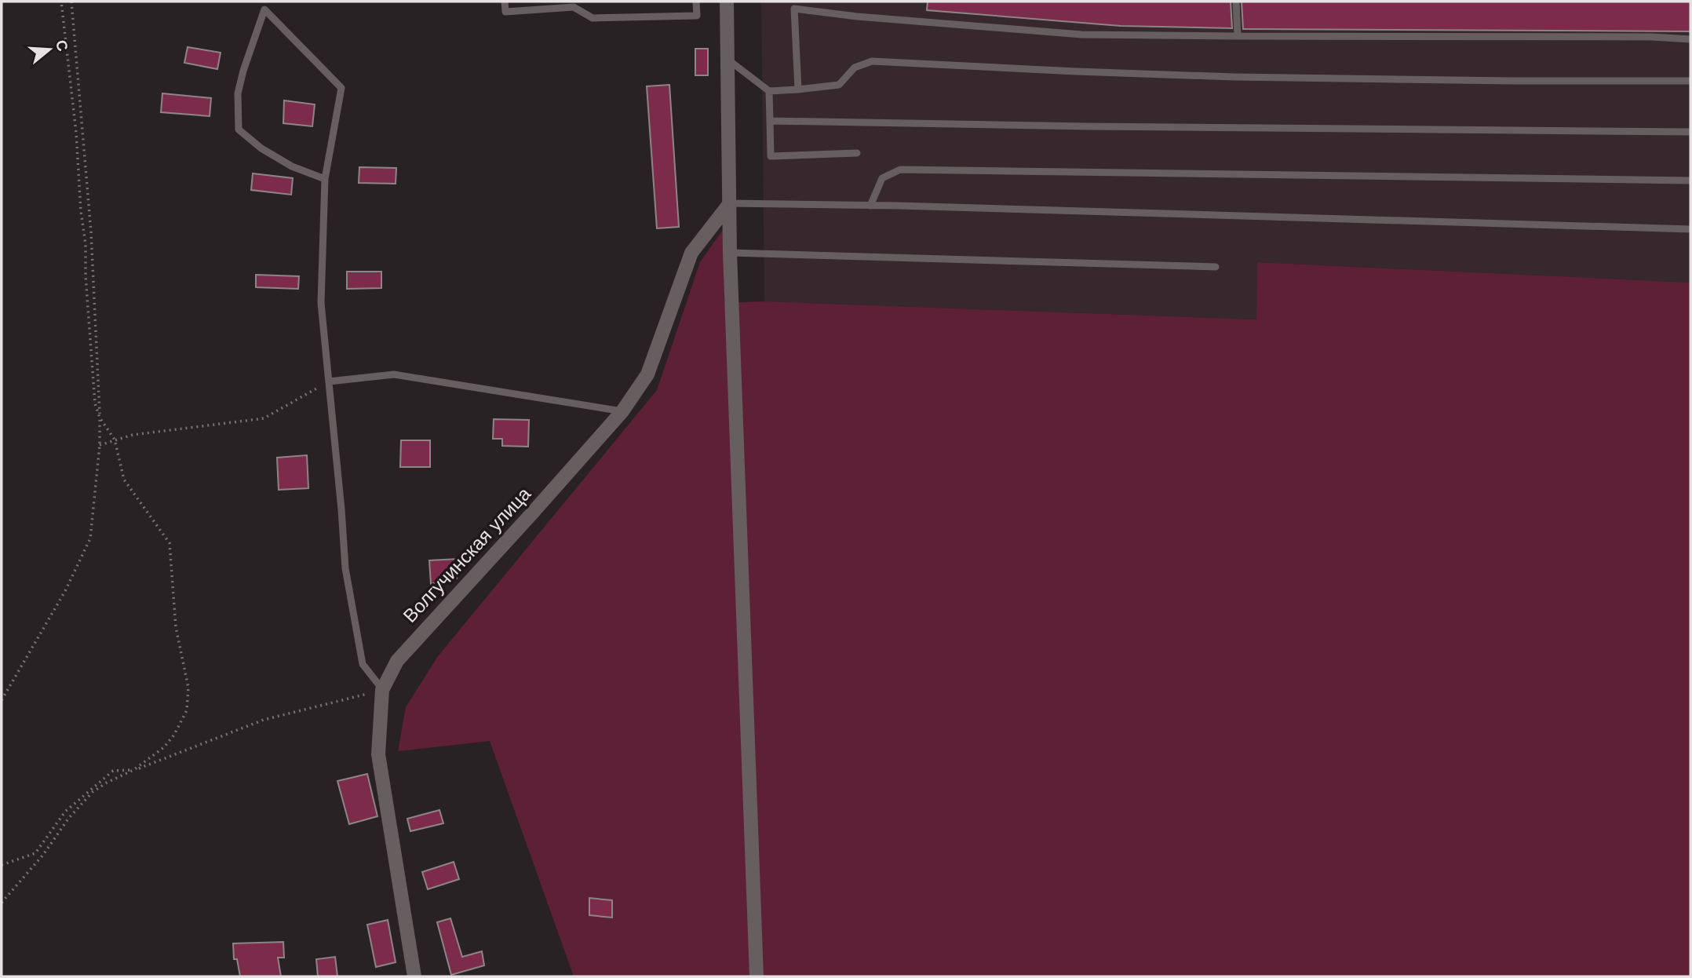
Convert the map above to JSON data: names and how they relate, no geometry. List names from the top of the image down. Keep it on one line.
{"streets":{"street":["Волгучинская улица"]},"north":"right"}
